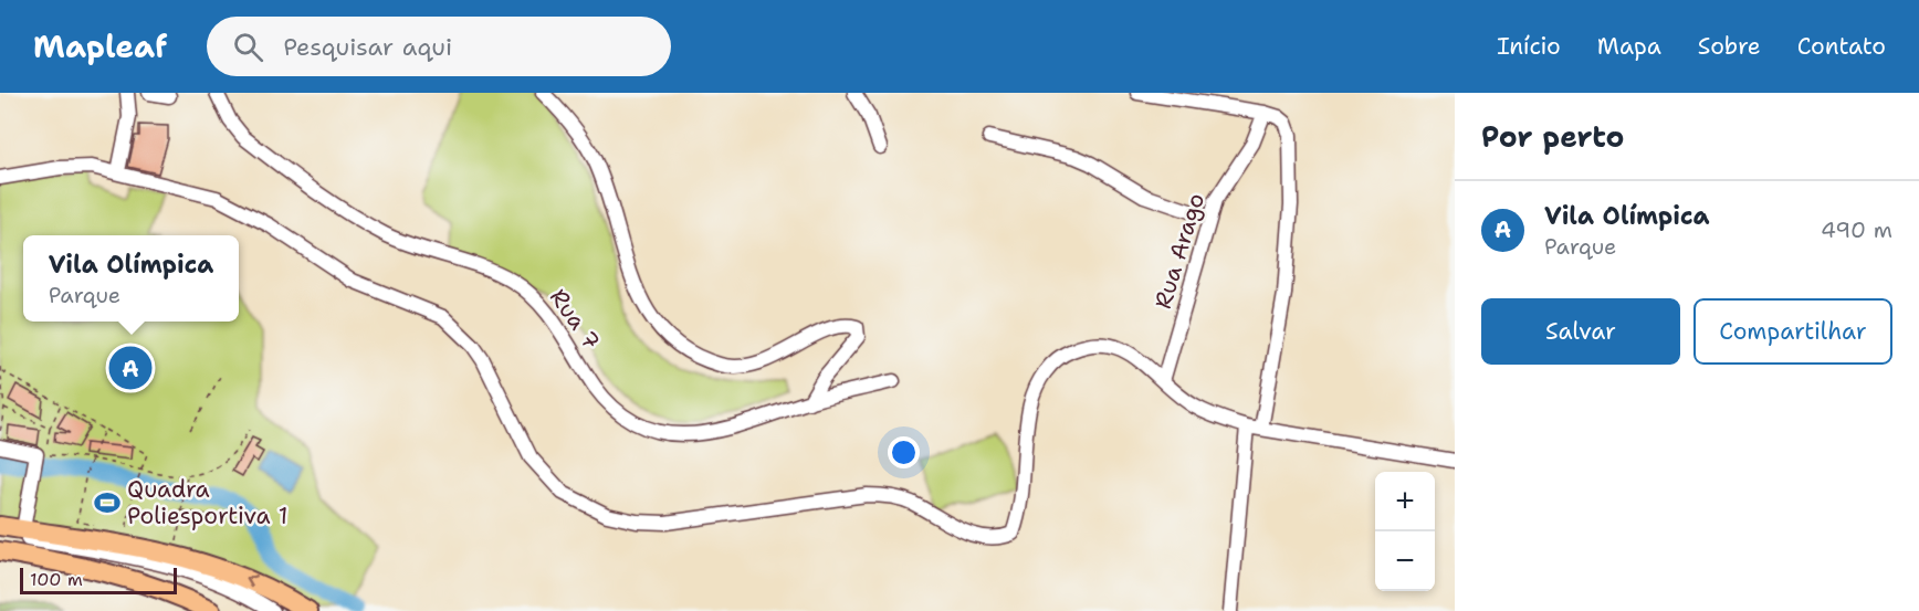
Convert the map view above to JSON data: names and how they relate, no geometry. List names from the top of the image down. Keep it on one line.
{"streets":{"street":["Rua Arago","Rua 7"]},"places":{"sports":["Quadra Poliesportiva 1"]},"scale_bar":"100 m","page":{"header":"Mapleaf","search":"Pesquisar aqui","nav":["Início","Mapa","Sobre","Contato"],"heading":"Por perto","list":[{"mark":"A","name":"Vila Olímpica","note":"Parque","value":"490 m"}],"popup":["Vila Olímpica","Parque"],"buttons":["Salvar","Compartilhar"],"pins":"A","map_buttons":["+","−"],"scale":"100 m"}}
